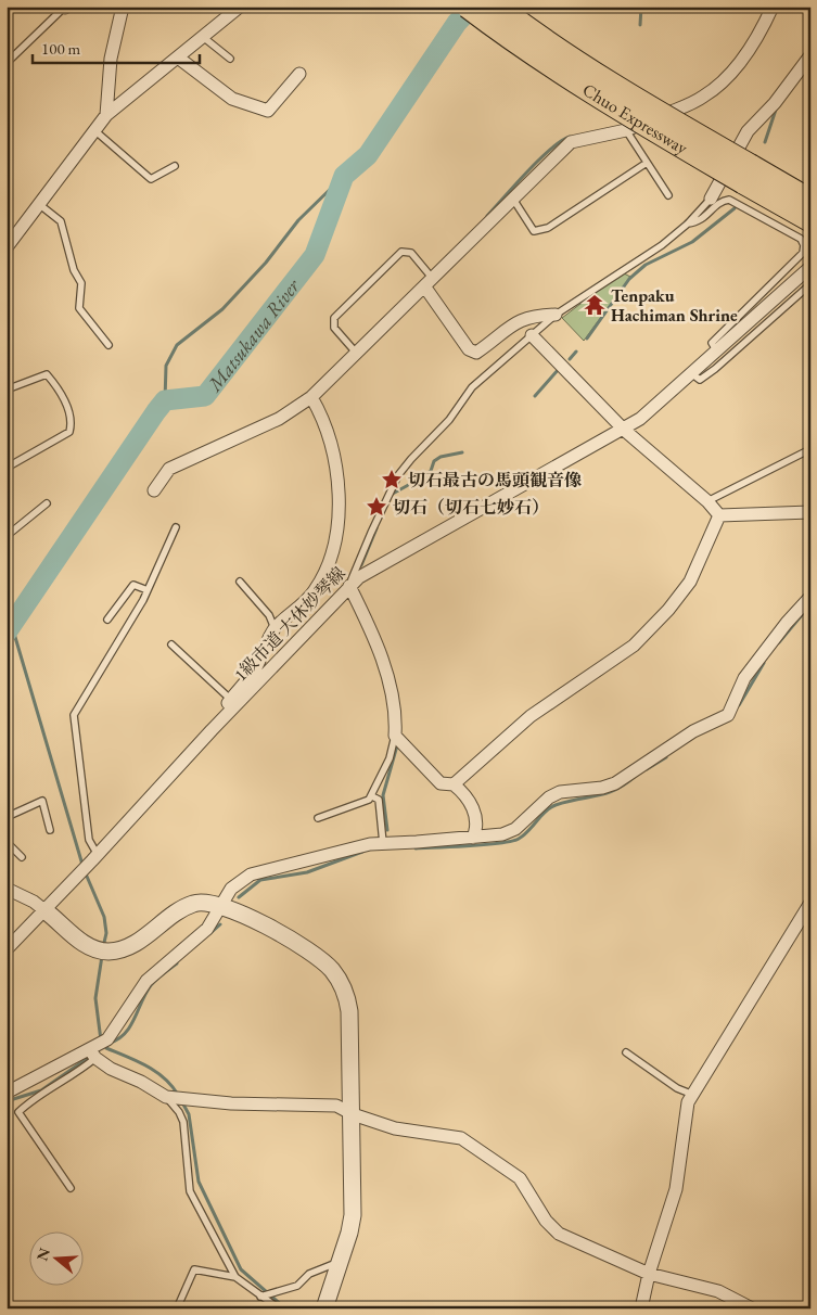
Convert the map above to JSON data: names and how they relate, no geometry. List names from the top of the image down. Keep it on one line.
{"streets":{"highway":["Chuo Expressway"],"street":["1級市道 大休妙琴線"]},"water":["Matsukawa River"],"places":{"temple":["Tenpaku Hachiman Shrine"],"place":["切石最古の馬頭観音像","切石（切石七妙石）"]},"scale_bar":"100 m","north":"left"}
